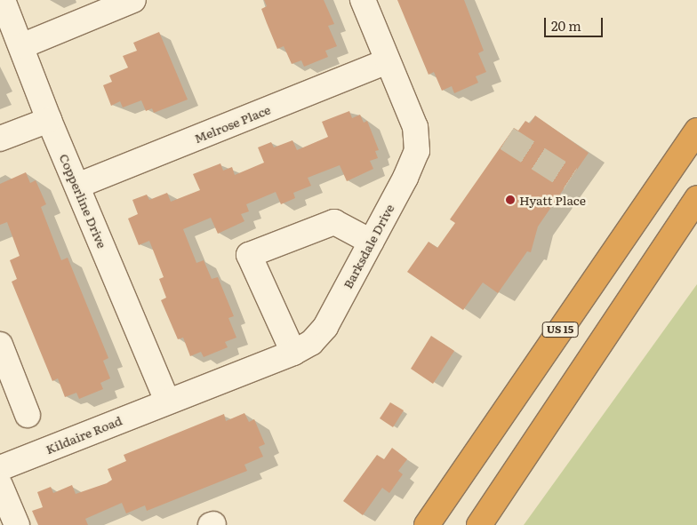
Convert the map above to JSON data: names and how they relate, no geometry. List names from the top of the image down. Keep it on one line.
{"streets":{"highway":["US 15"],"street":["Melrose Place","Copperline Drive","Barksdale Drive","Kildaire Road"]},"crossings":[["Melrose Place","Copperline Drive"],["Melrose Place","Barksdale Drive"],["Copperline Drive","Barksdale Drive"],["Copperline Drive","Kildaire Road"],["Barksdale Drive","Kildaire Road"]],"places":["Hyatt Place"],"scale_bar":"20 m"}
